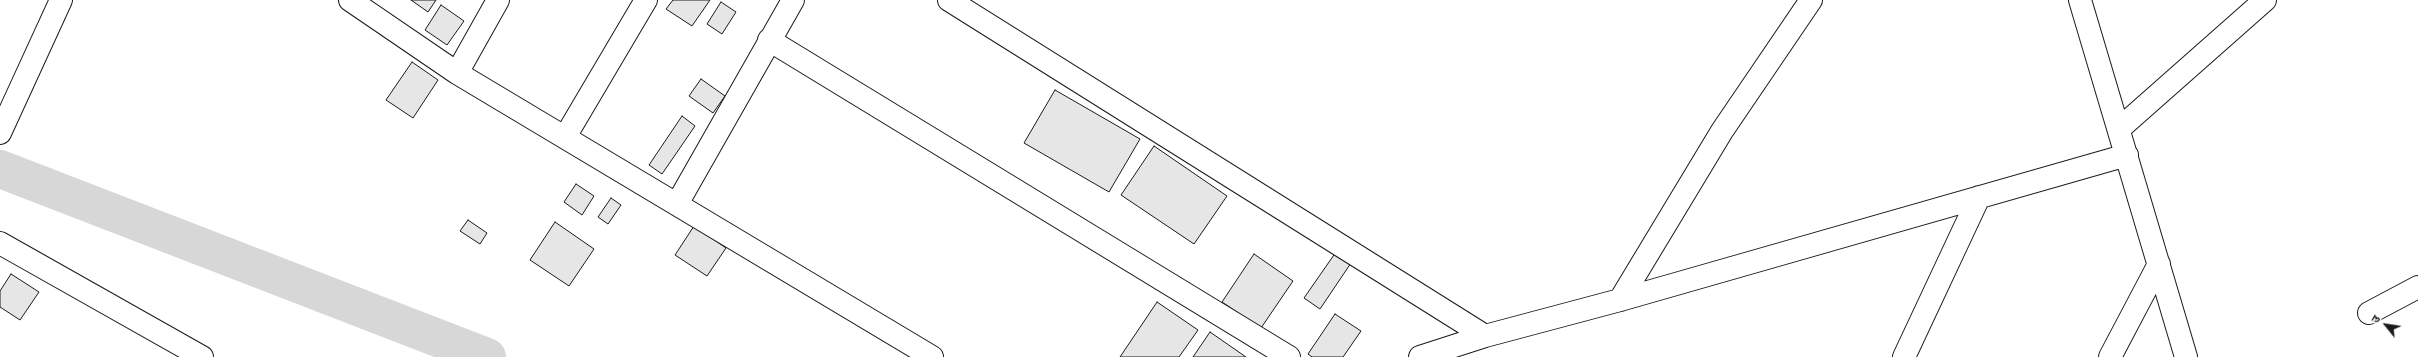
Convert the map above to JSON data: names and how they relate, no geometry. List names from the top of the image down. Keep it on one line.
{"north":"top left"}
